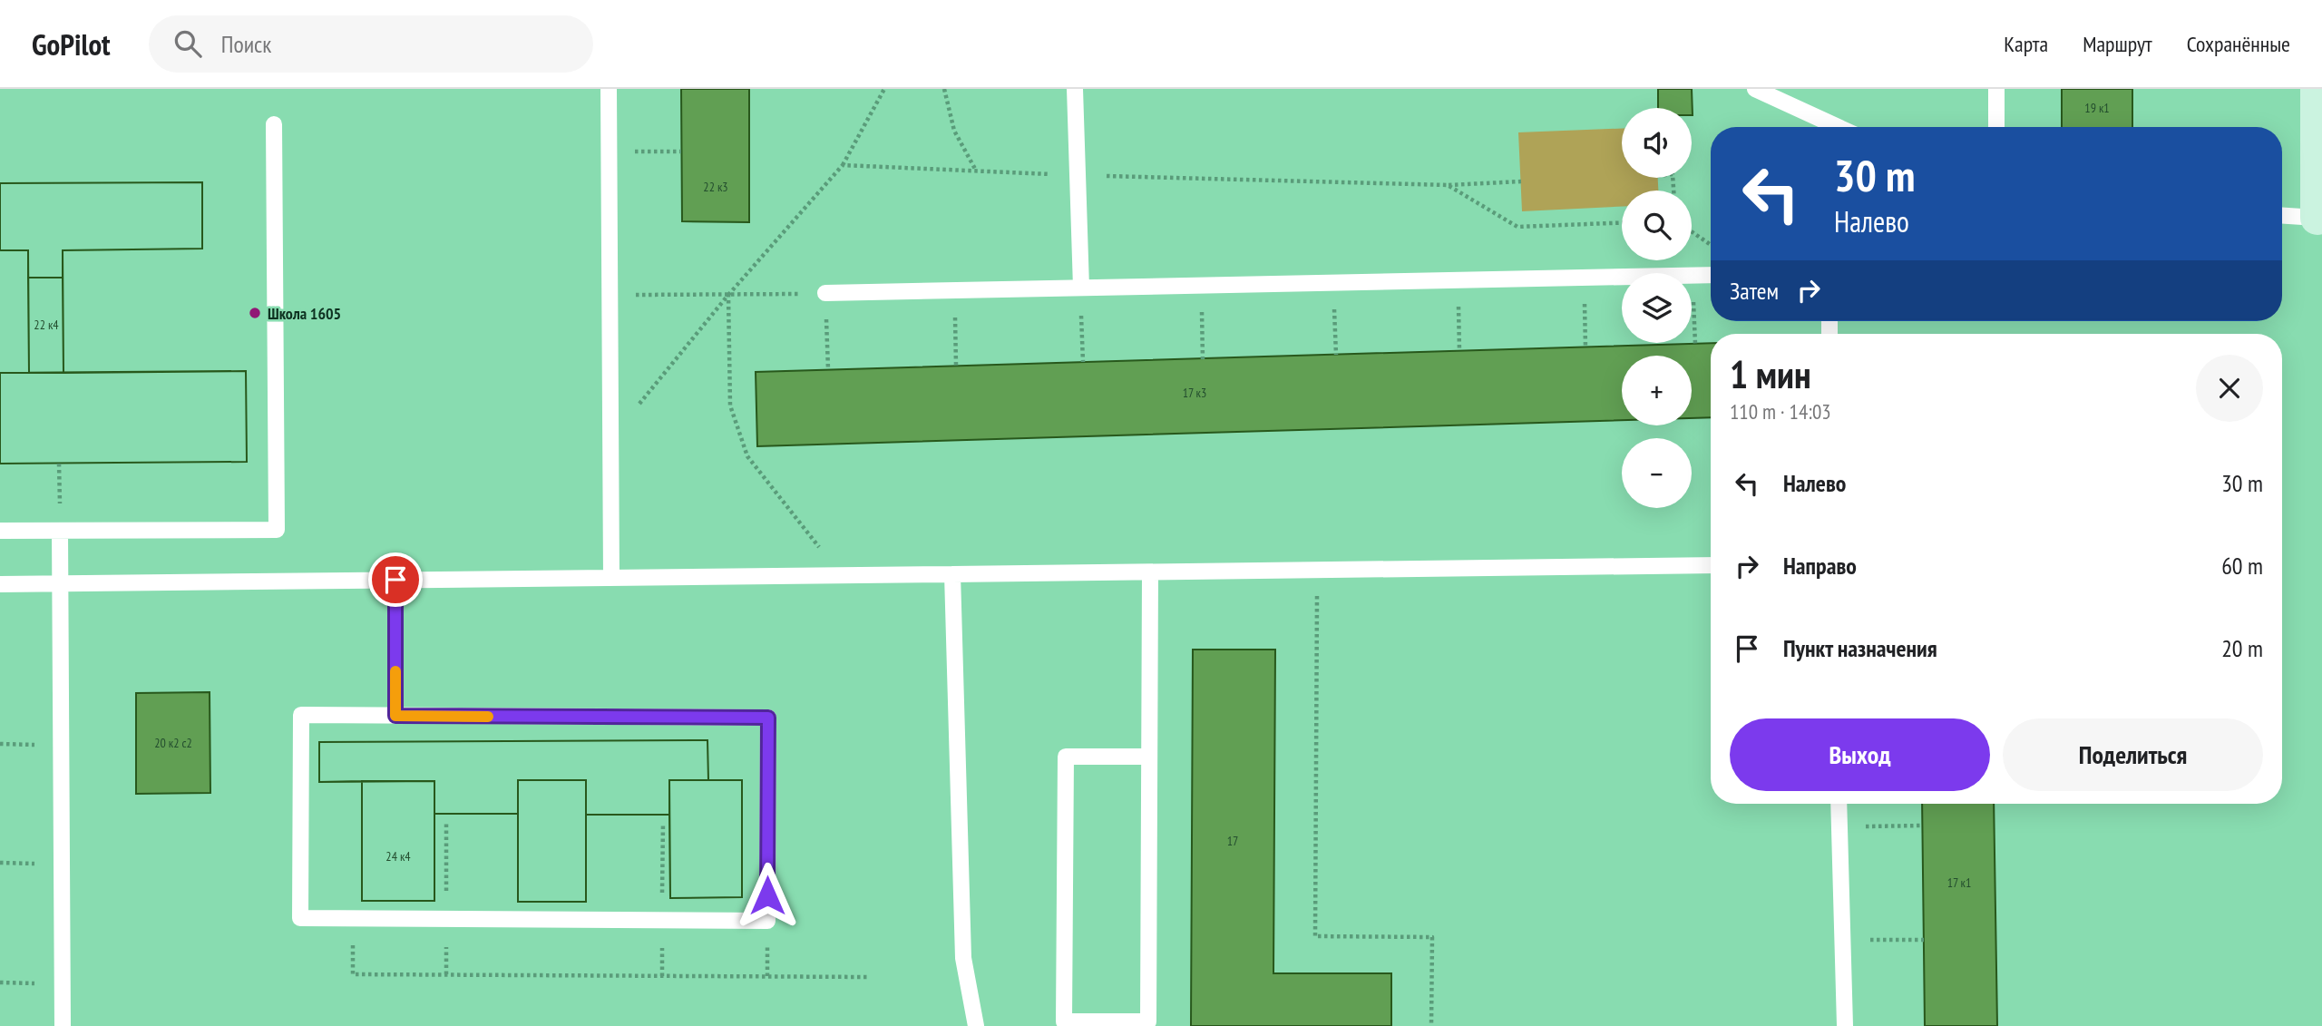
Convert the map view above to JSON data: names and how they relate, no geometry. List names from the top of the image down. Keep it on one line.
{"places":["Школа 1605"],"house_numbers":["19 к1","22 к3","22 к4","17 к3","20 к2 с2","17","24 к4","17 к1"],"page":{"header":"GoPilot","search":"Поиск","nav":["Карта","Маршрут","Сохранённые"],"map_buttons":["+","−"],"turn":["30 m","Налево"],"then":"Затем","heading":["1 мин","110 m · 14:03"],"list":[{"name":"Налево","value":"30 m"},{"name":"Направо","value":"60 m"},{"name":"Пункт назначения","value":"20 m"}],"buttons":["Выход","Поделиться"]}}
